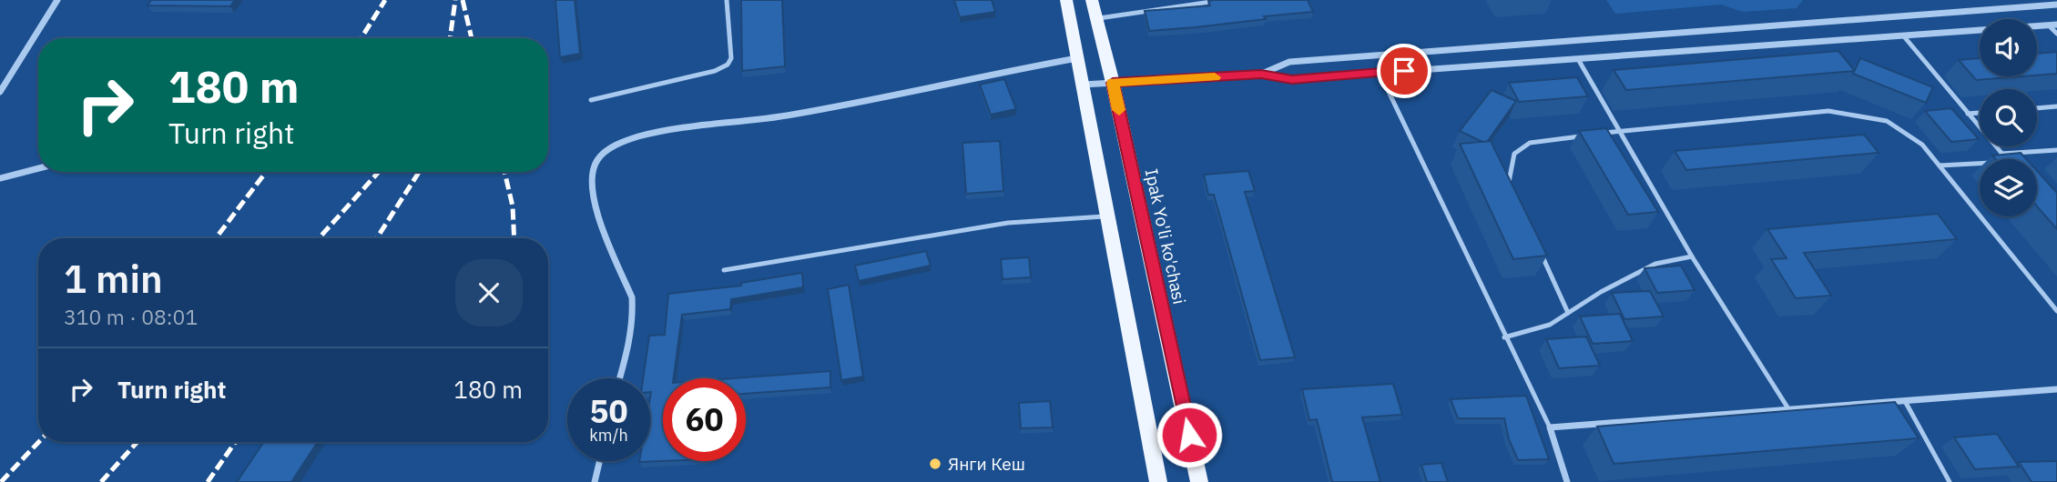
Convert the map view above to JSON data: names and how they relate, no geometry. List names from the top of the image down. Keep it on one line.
{"streets":{"main road":["Ipak Yo'li ko'chasi"]},"places":["Янги Кеш"],"page":{"turn":["180 m","Turn right"],"heading":["1 min","310 m · 08:01"],"list":[{"name":"Turn right","value":"180 m"}],"speed":"50 km/h","limit":"60"}}
